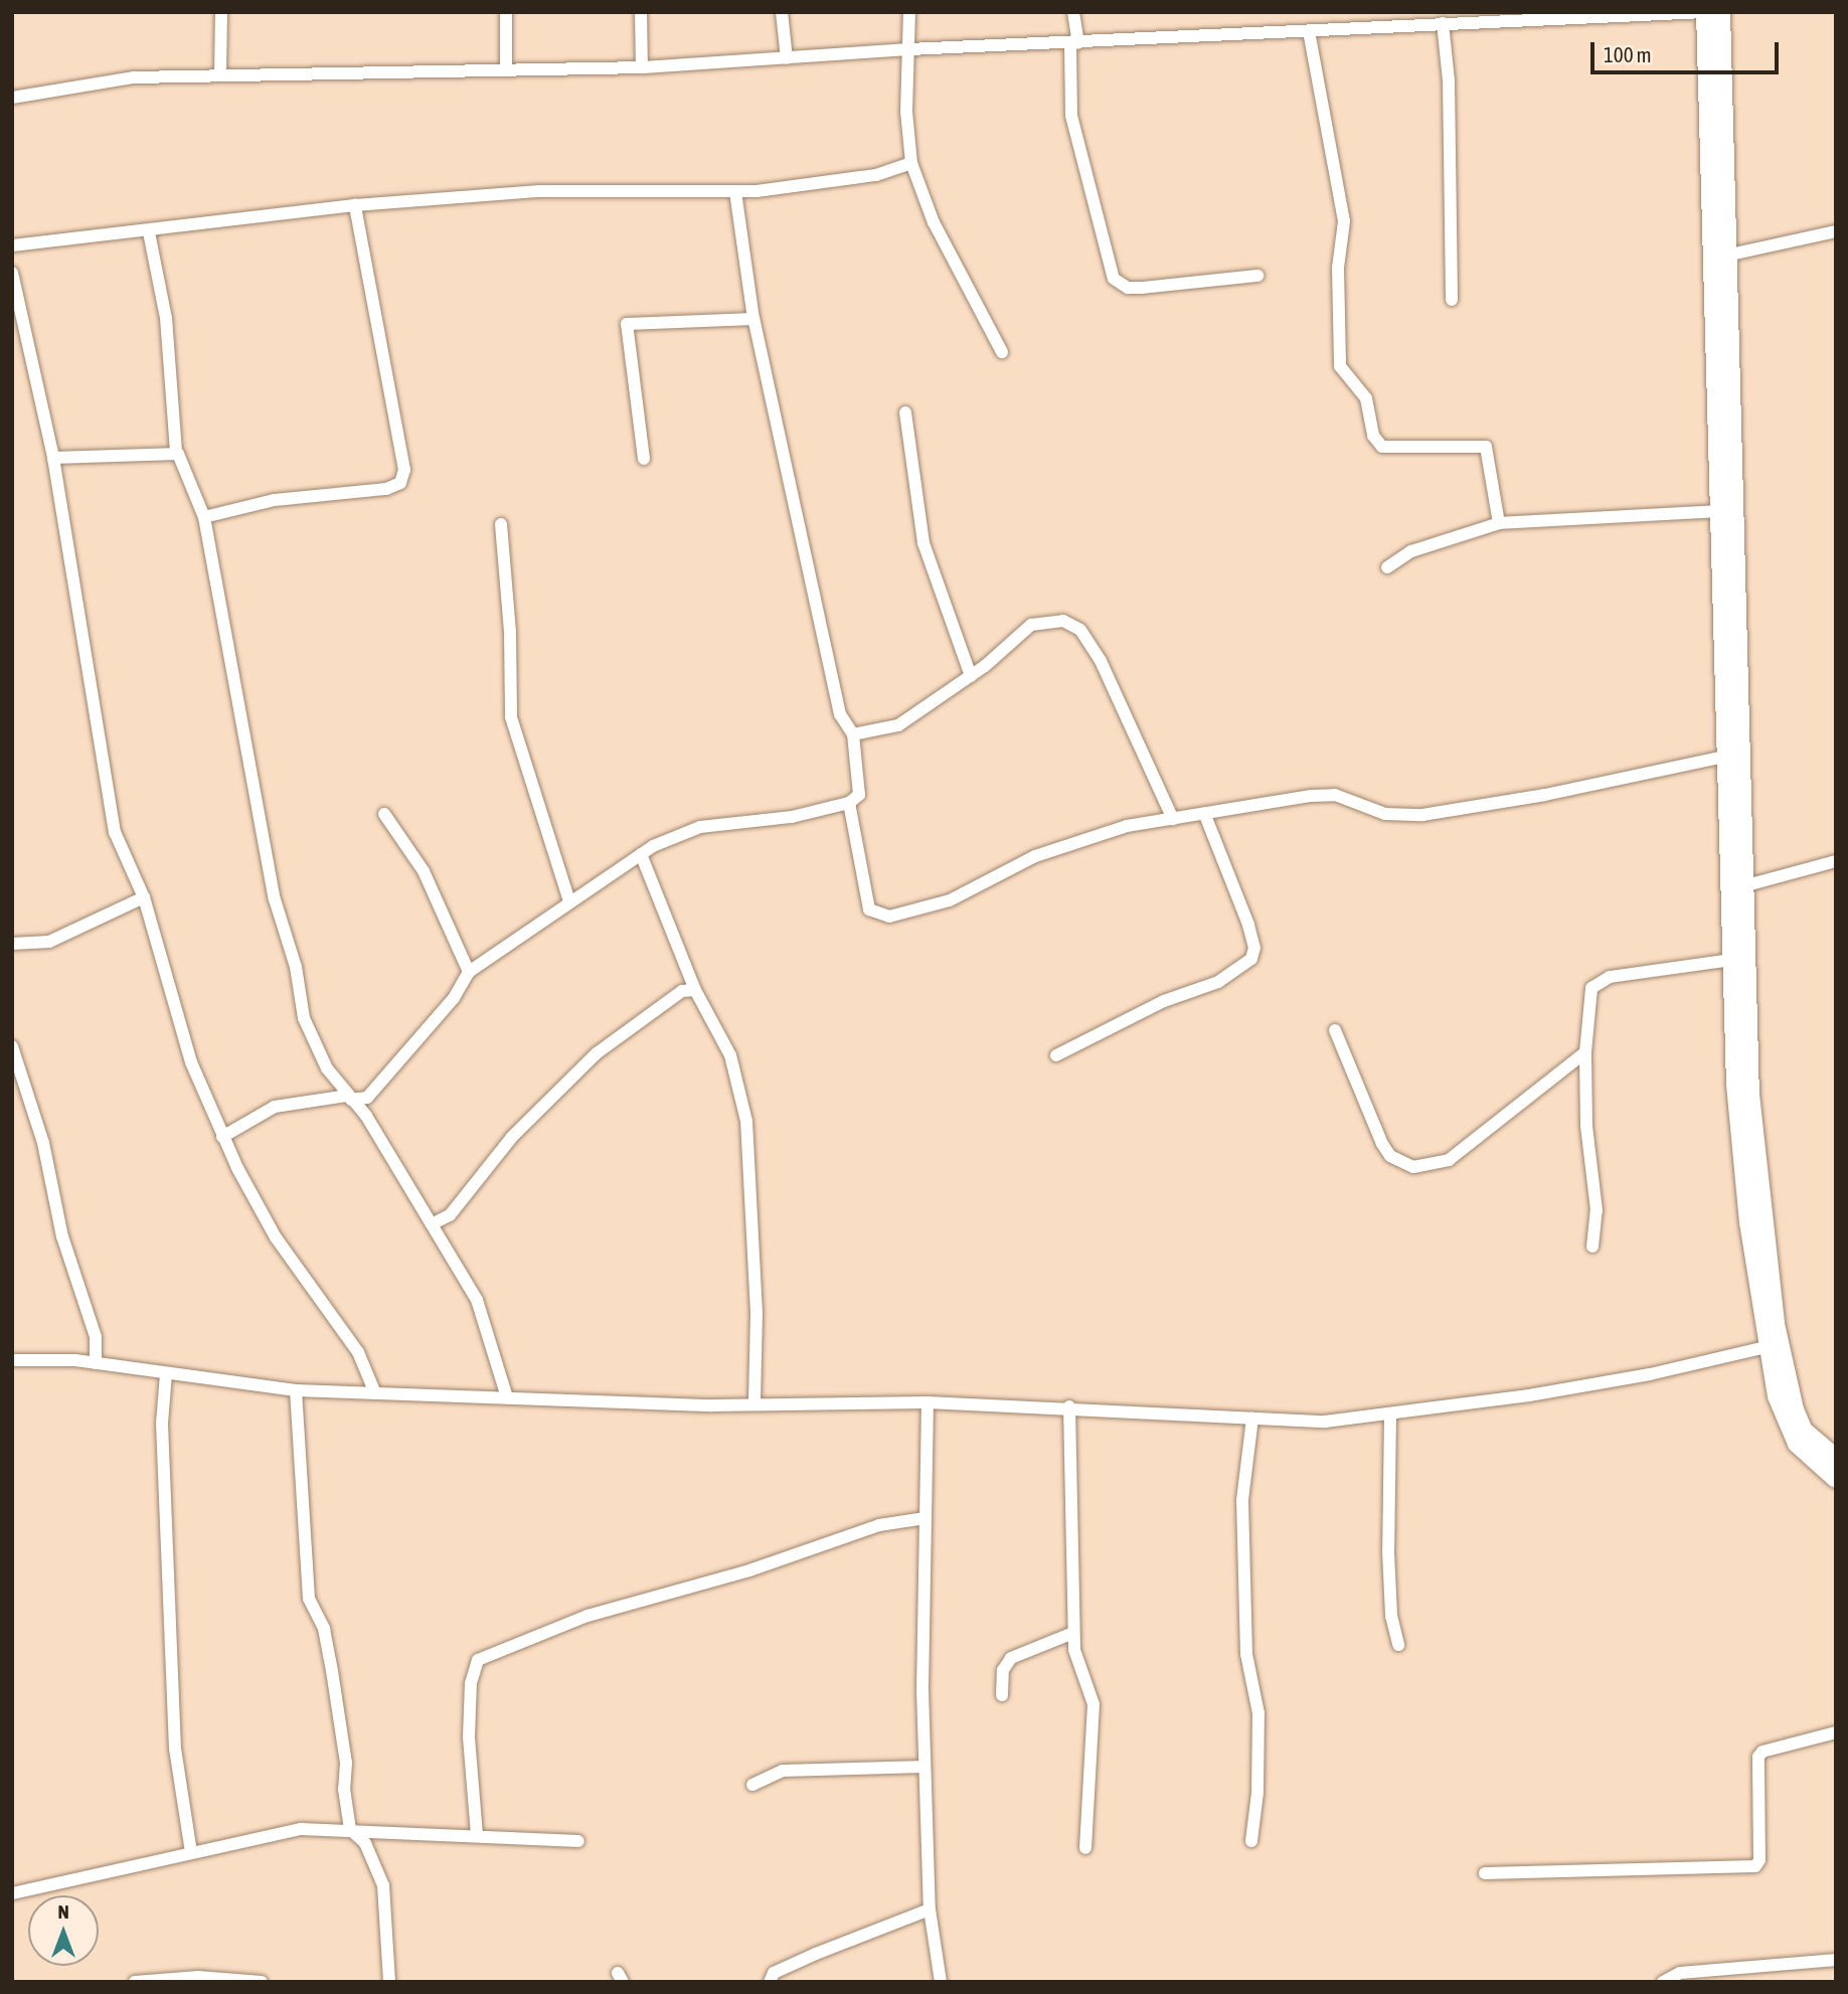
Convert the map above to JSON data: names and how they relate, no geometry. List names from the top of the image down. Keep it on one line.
{"scale_bar":"100 m","north":"top"}
